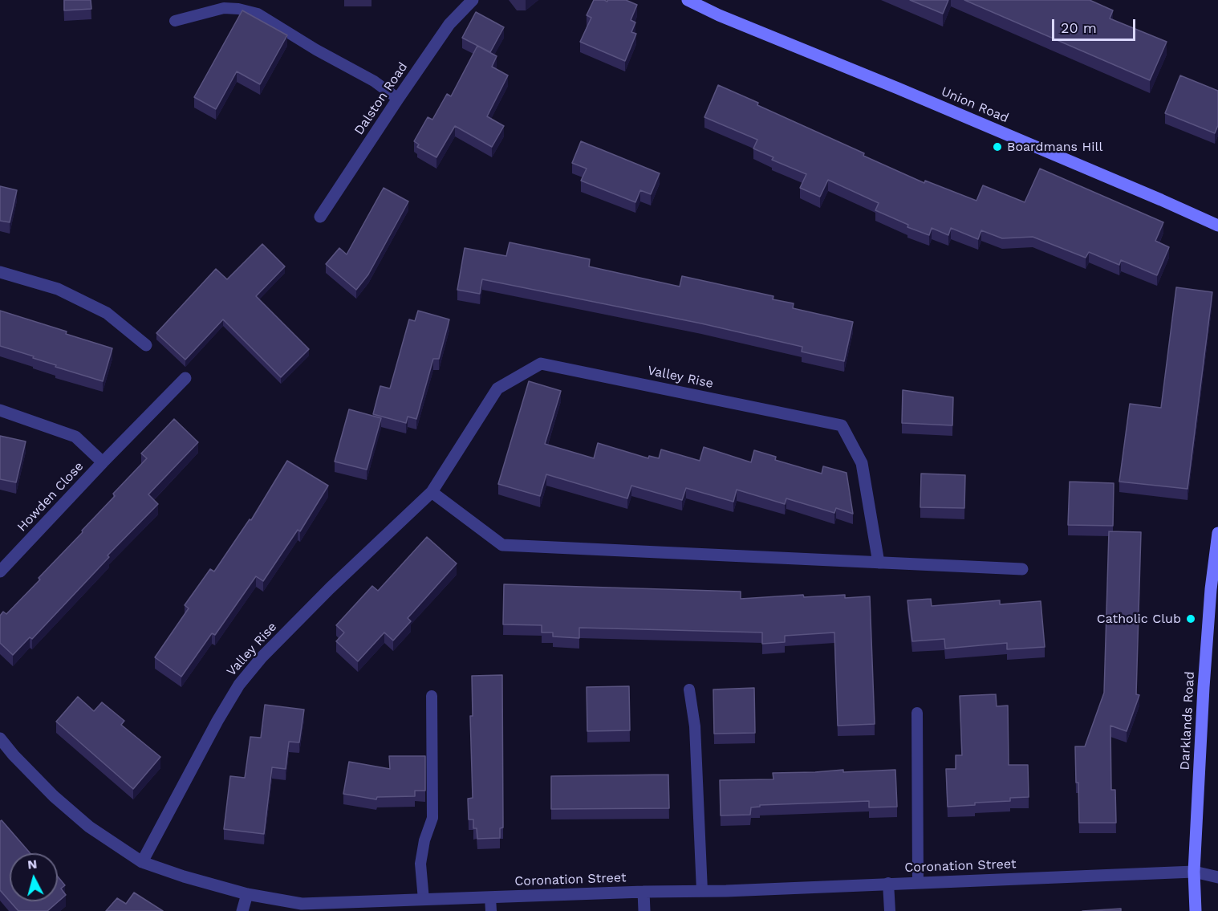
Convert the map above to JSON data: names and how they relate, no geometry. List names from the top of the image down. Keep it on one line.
{"streets":{"main road":["Union Road","Darklands Road"],"street":["Dalston Road","Valley Rise","Howden Close","Coronation Street"]},"crossings":[["Valley Rise","Coronation Street"],["Darklands Road","Coronation Street"]],"places":["Boardmans Hill","Catholic Club"],"scale_bar":"20 m","north":"top"}
